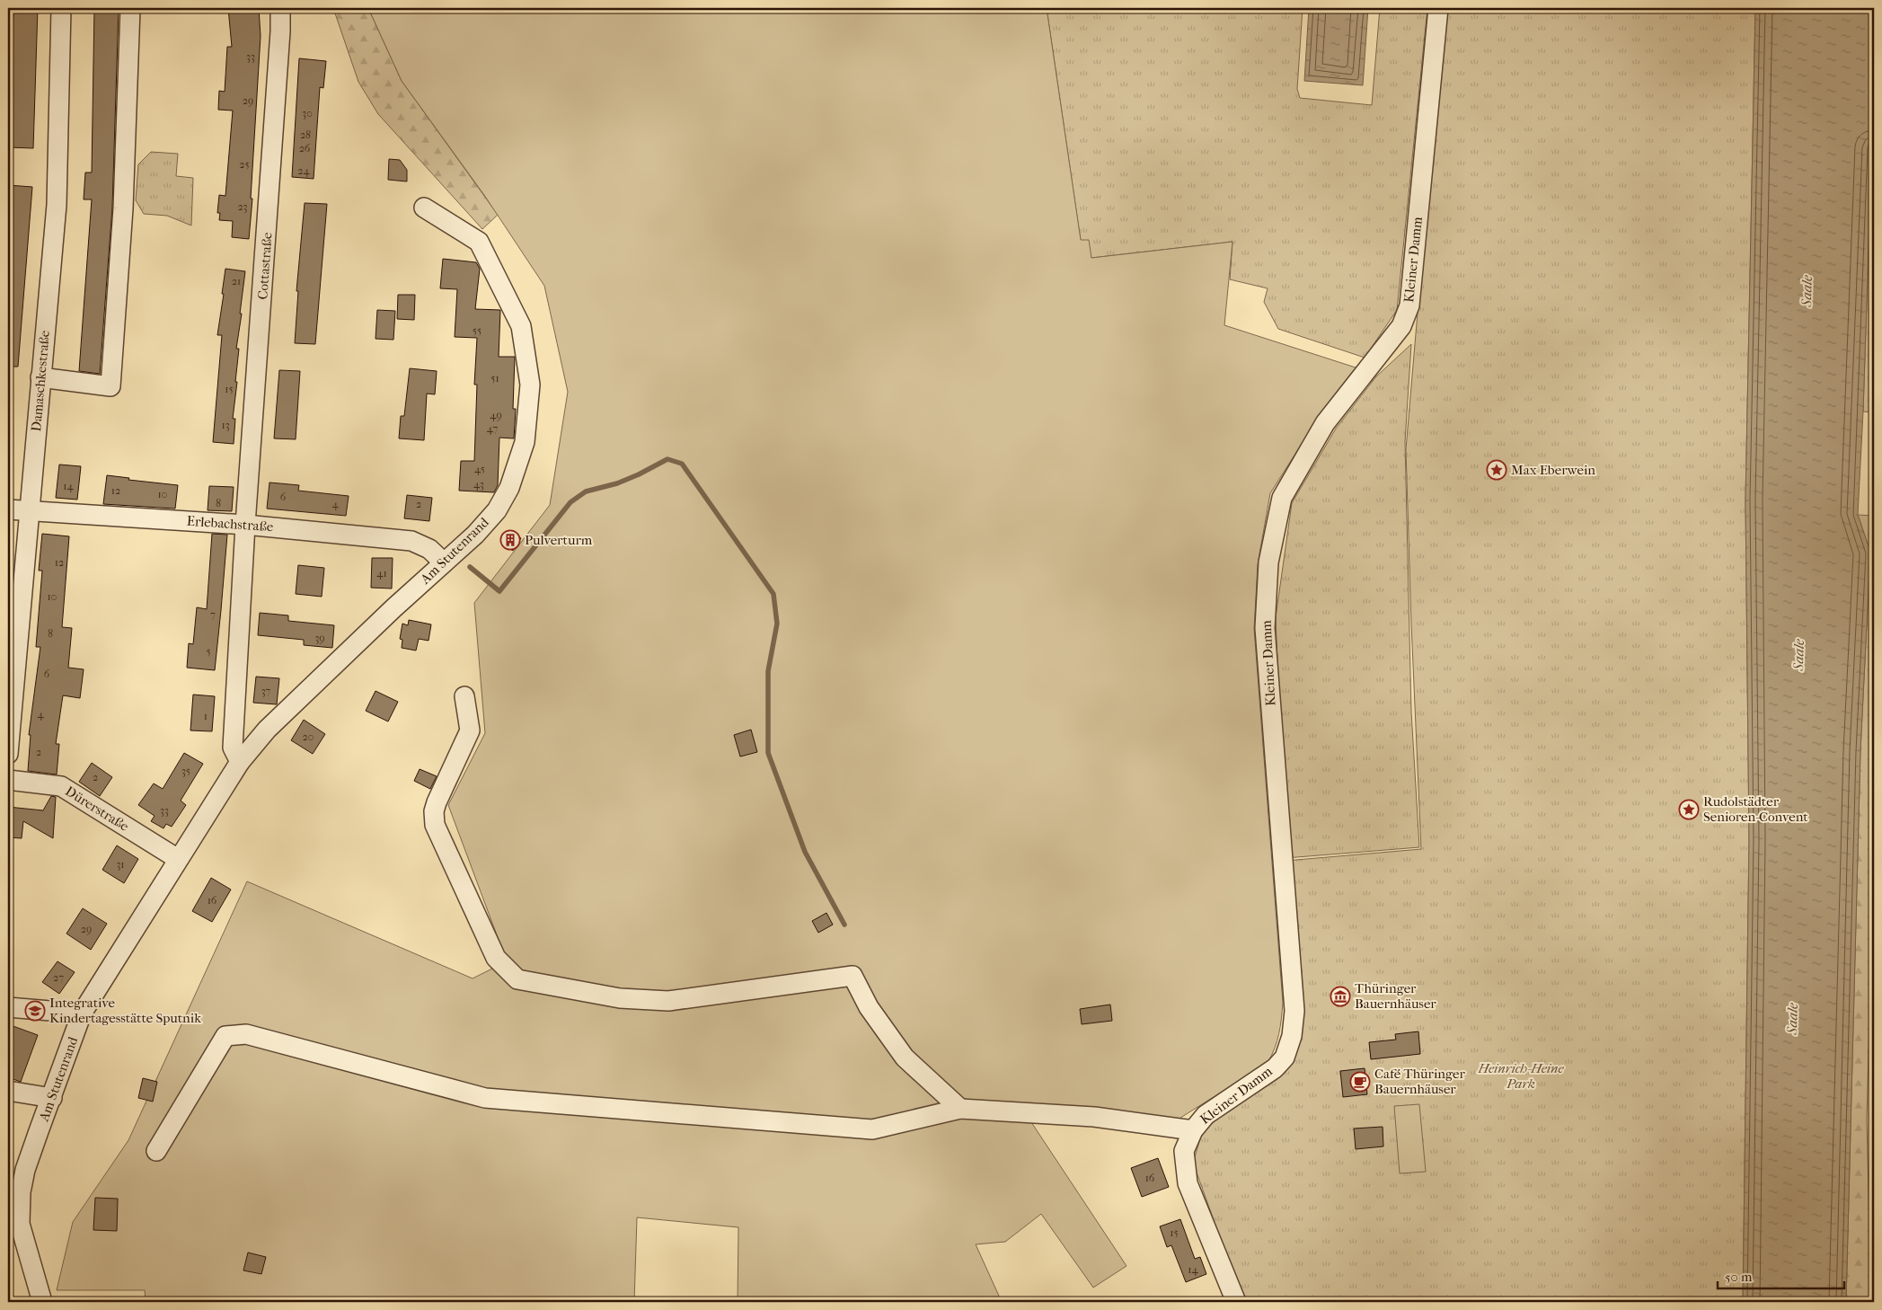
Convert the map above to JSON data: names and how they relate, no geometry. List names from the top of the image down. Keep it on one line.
{"streets":{"street":["Kleiner Damm","Cottastraße","Damaschkestraße","Erlebachstraße","Am Stutenrand","Dürerstraße"]},"crossings":[["Cottastraße","Erlebachstraße"],["Damaschkestraße","Erlebachstraße"],["Erlebachstraße","Am Stutenrand"],["Am Stutenrand","Dürerstraße"]],"water":["Saale"],"parks":["Heinrich-Heine Park"],"places":{"place":["Max Eberwein","Rudolstädter Senioren-Convent"],"building":["Pulverturm"],"museum":["Thüringer Bauernhäuser"],"school or university":["Integrative Kindertagesstätte Sputnik"],"cafe":["Café Thüringer Bauernhäuser"]},"house_numbers":["33","29","30","28","26","25","24","23","21","55","51","15","49","13","47","45","43","14","12","10","6","8","4","2","12","41","10","7","8","39","5","6","37","4","1","20","2","35","2","33","31","16","29","27","16","15","14"],"scale_bar":"50 m"}
